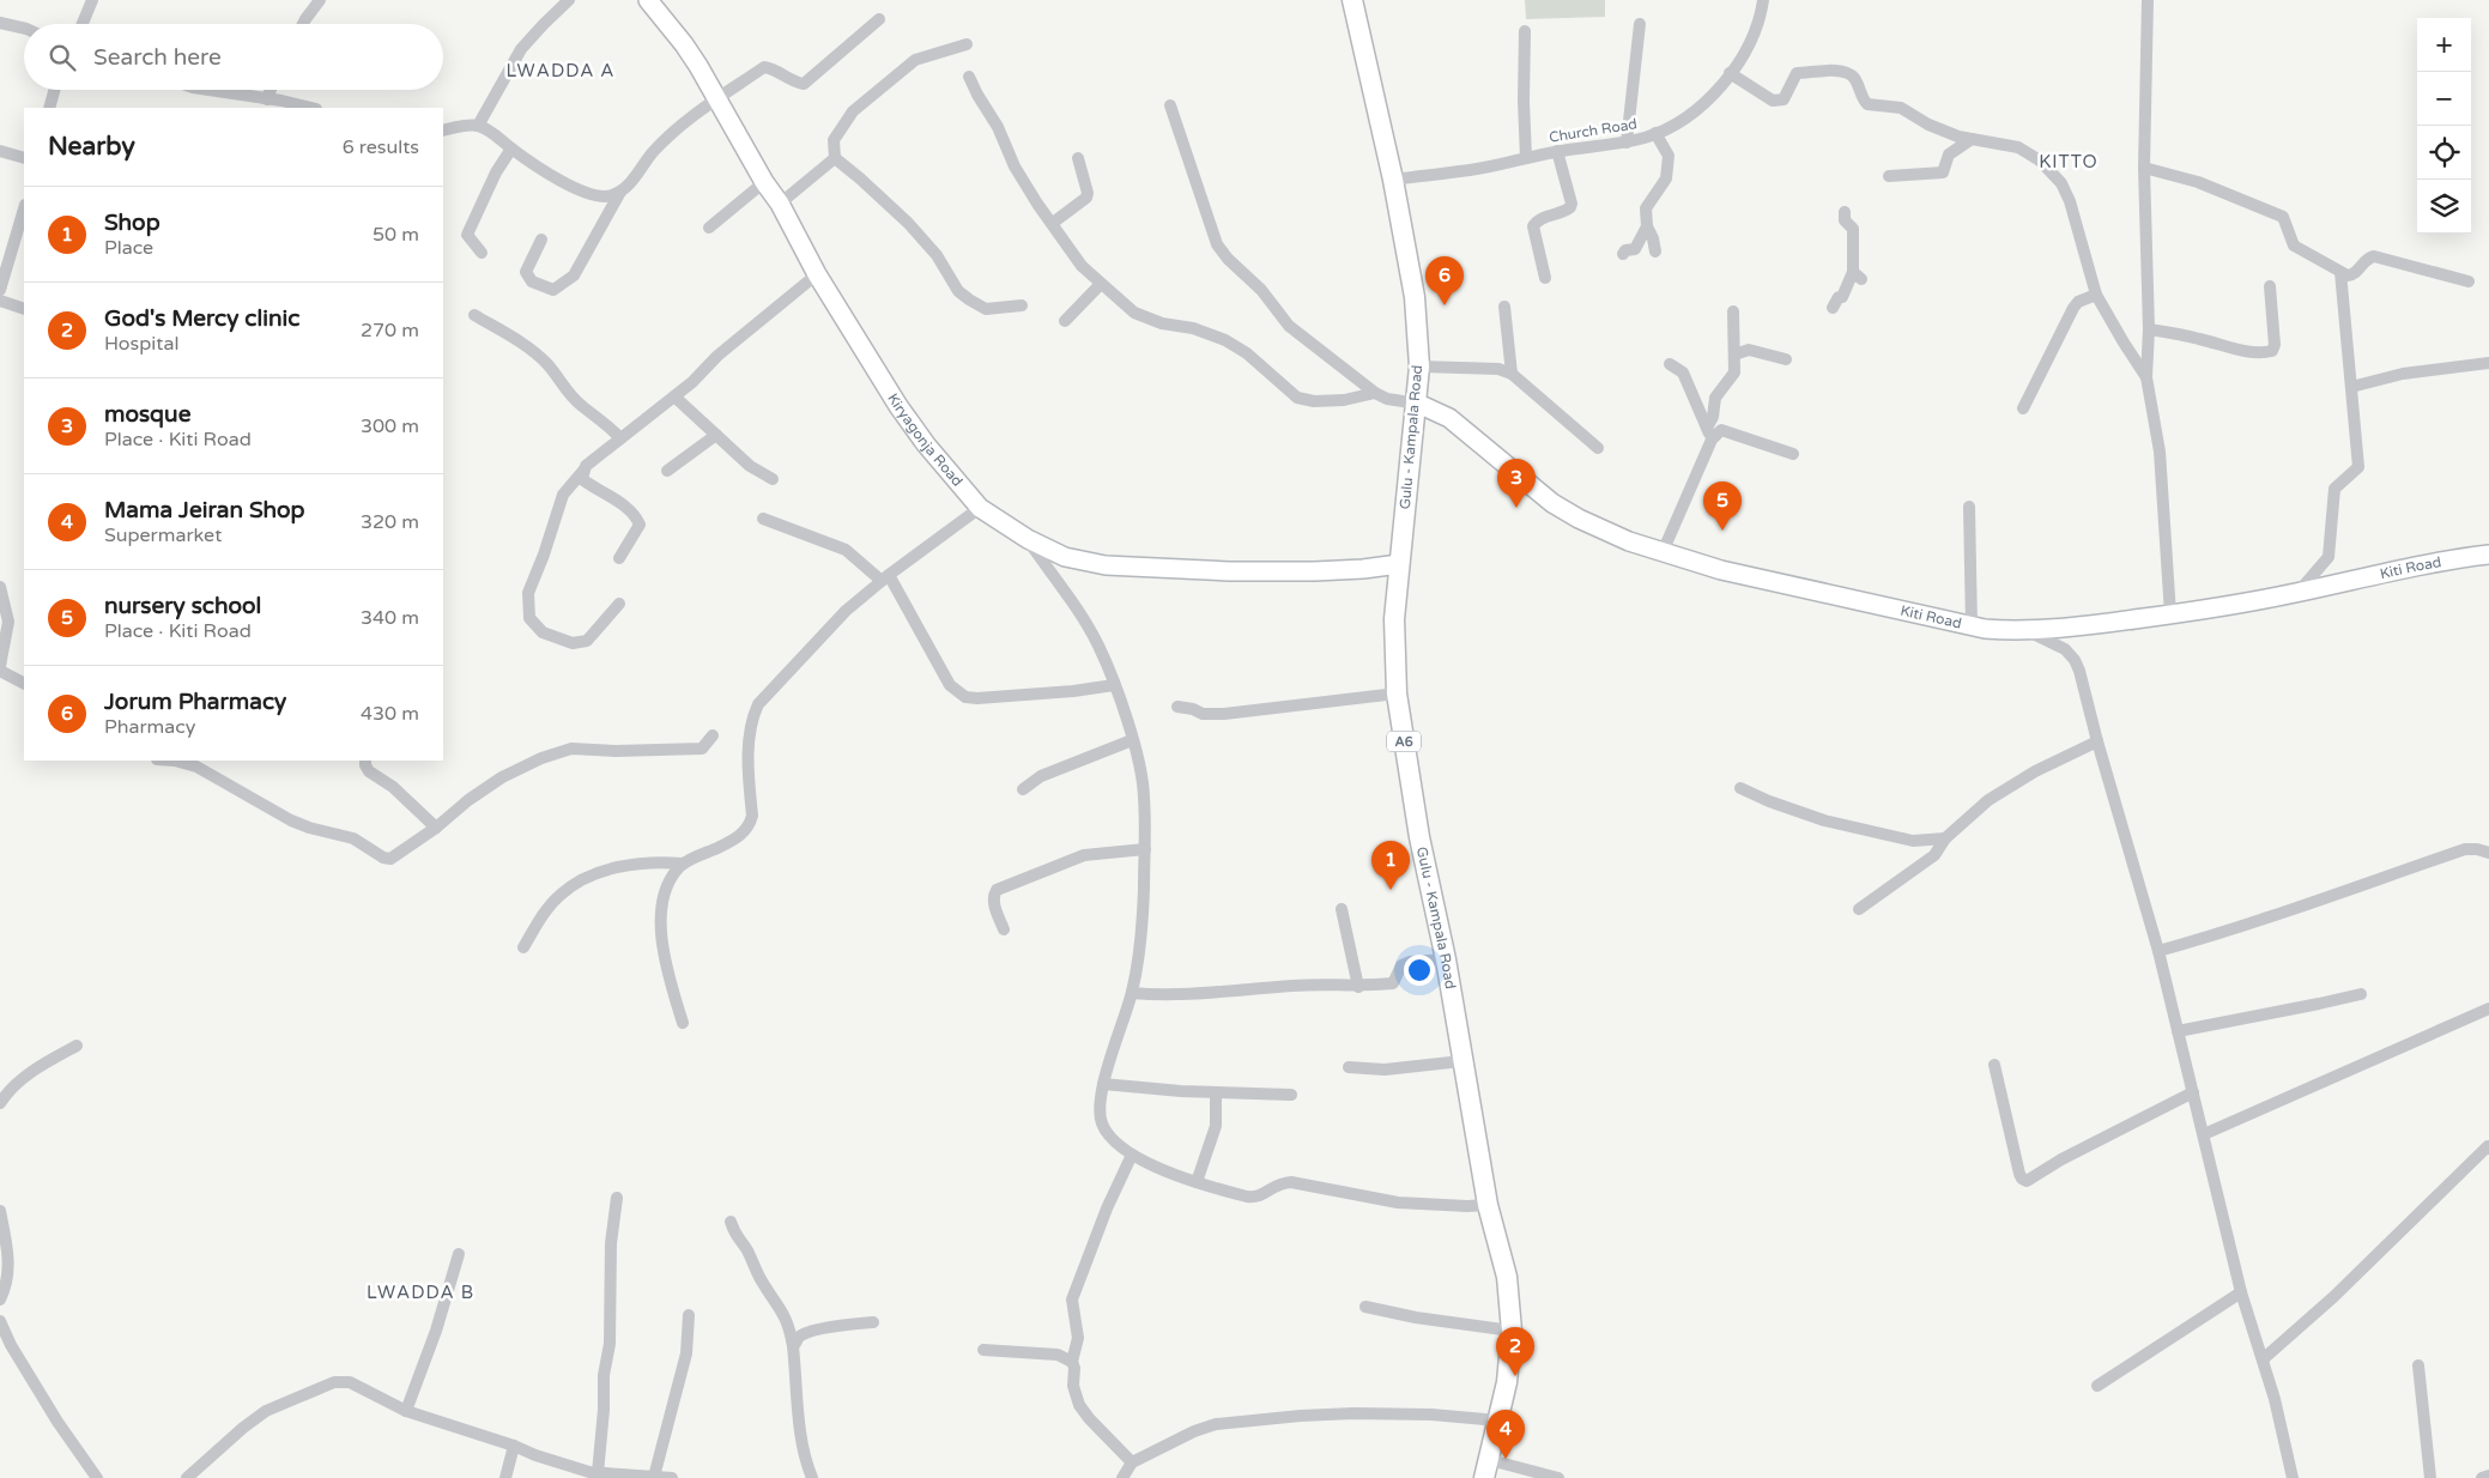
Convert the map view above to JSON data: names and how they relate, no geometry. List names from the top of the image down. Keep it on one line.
{"streets":{"main road":["Gulu - Kampala Road","A6"],"street":["Church Road","Kiryagonja Road","Kiti Road"]},"crossings":[["Church Road","Gulu - Kampala Road"],["Gulu - Kampala Road","Kiryagonja Road"],["Gulu - Kampala Road","Kiti Road"]],"districts":["LWADDA A","KITTO","LWADDA B"],"page":{"map_buttons":["+","−"],"search":"Search here","heading":["Nearby","6 results"],"list":[{"mark":"1","name":"Shop","note":"Place","value":"50 m"},{"mark":"2","name":"God's Mercy clinic","note":"Hospital","value":"270 m"},{"mark":"3","name":"mosque","note":"Place · Kiti Road","value":"300 m"},{"mark":"4","name":"Mama Jeiran Shop","note":"Supermarket","value":"320 m"},{"mark":"5","name":"nursery school","note":"Place · Kiti Road","value":"340 m"},{"mark":"6","name":"Jorum Pharmacy","note":"Pharmacy","value":"430 m"}],"pins":["6","3","5","1","2","4"]}}
